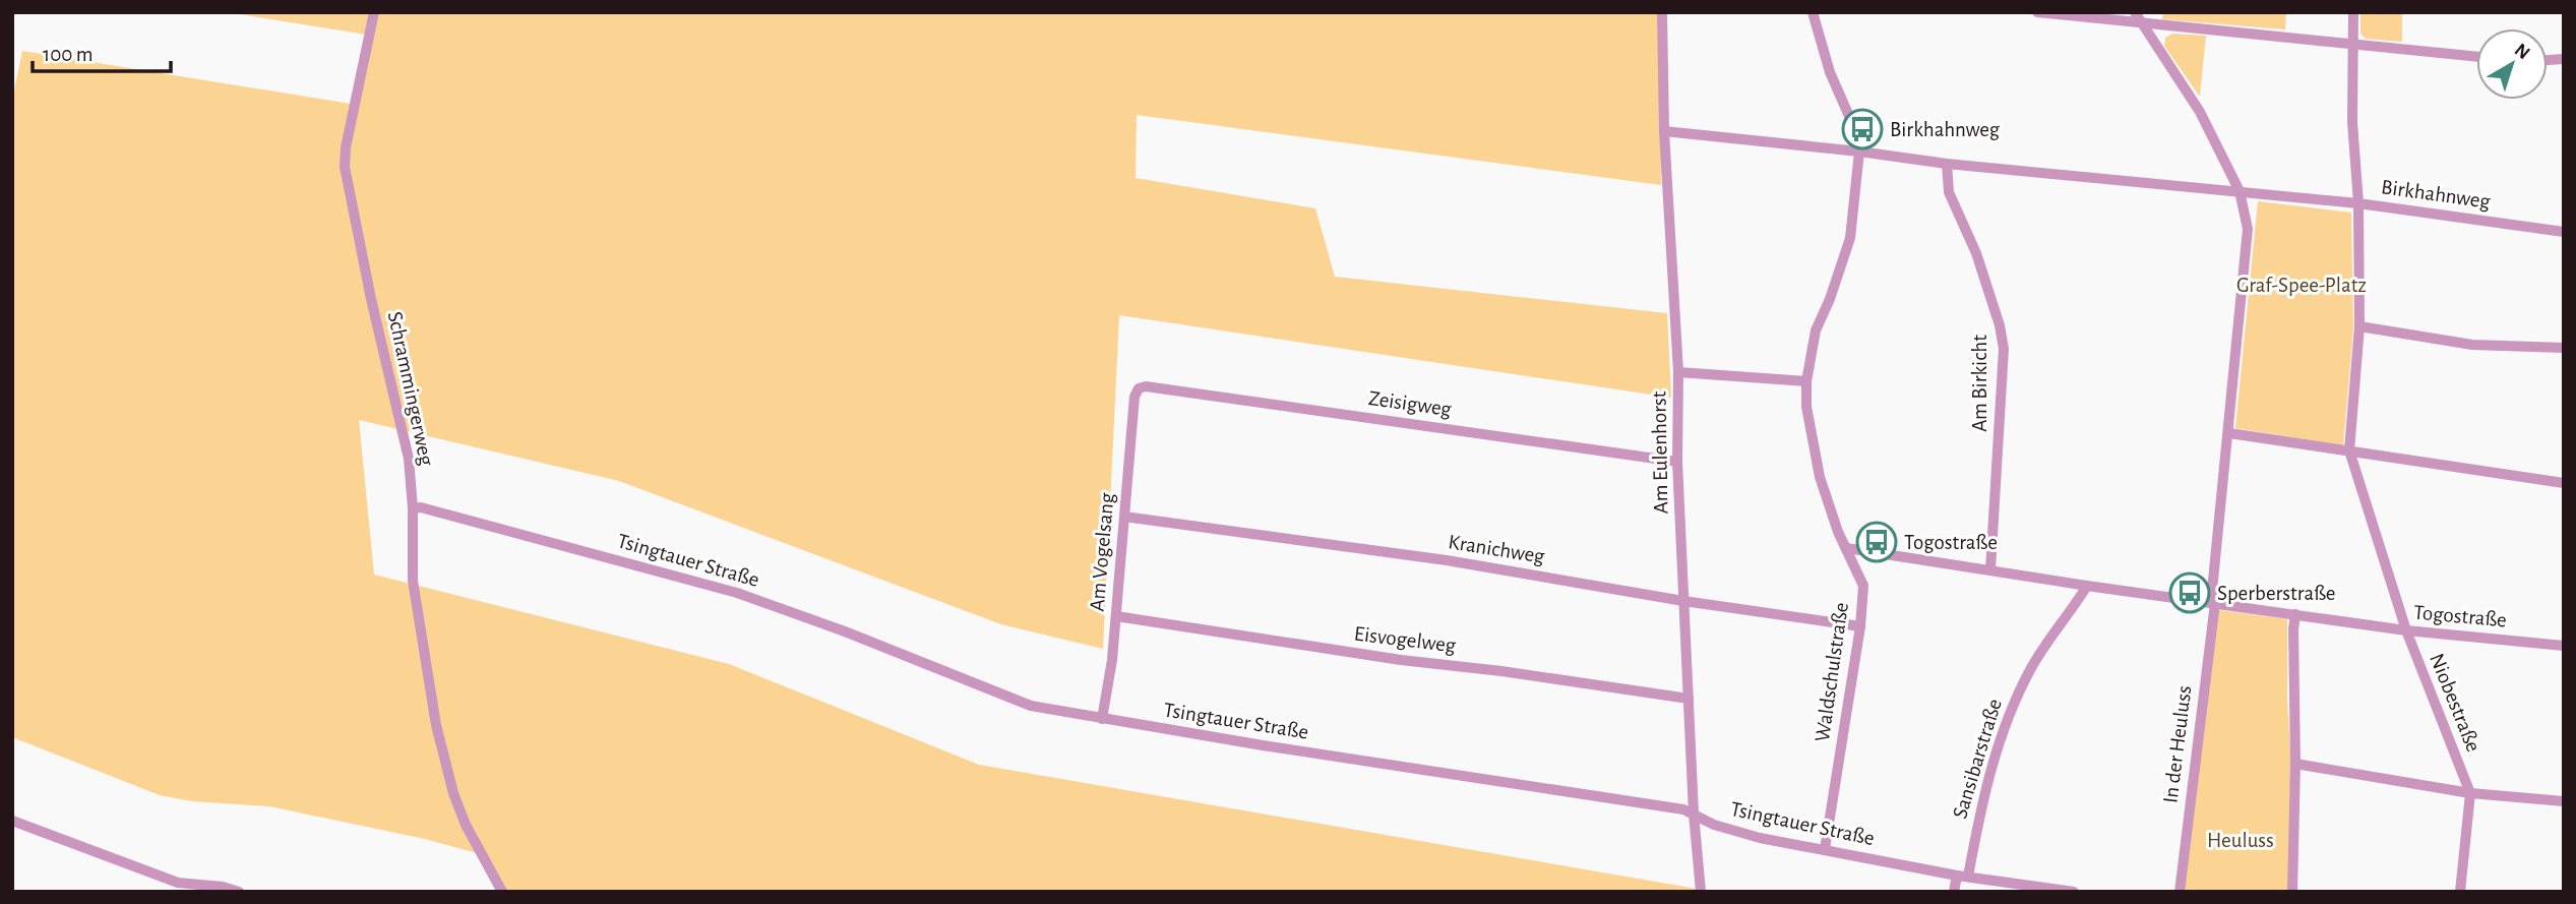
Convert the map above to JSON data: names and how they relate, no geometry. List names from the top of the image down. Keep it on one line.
{"streets":{"street":["Birkhahnweg","Am Birkicht","Schrammingerweg","Zeisigweg","Am Eulenhorst","Kranichweg","Am Vogelsang","Tsingtauer Straße","Togostraße","Eisvogelweg","Waldschulstraße","Niobestraße","In der Heuluss","Sansibarstraße"]},"crossings":[["Birkhahnweg","Am Birkicht"],["Birkhahnweg","Am Eulenhorst"],["Birkhahnweg","Waldschulstraße"],["Am Birkicht","Togostraße"],["Schrammingerweg","Tsingtauer Straße"],["Zeisigweg","Am Eulenhorst"],["Zeisigweg","Am Vogelsang"],["Am Eulenhorst","Kranichweg"],["Am Eulenhorst","Tsingtauer Straße"],["Am Eulenhorst","Eisvogelweg"],["Kranichweg","Am Vogelsang"],["Kranichweg","Waldschulstraße"],["Am Vogelsang","Tsingtauer Straße"],["Am Vogelsang","Eisvogelweg"],["Tsingtauer Straße","Waldschulstraße"],["Tsingtauer Straße","Sansibarstraße"],["Togostraße","Waldschulstraße"],["Togostraße","Niobestraße"],["Togostraße","In der Heuluss"],["Togostraße","Sansibarstraße"]],"parks":["Graf-Spee-Platz","Heuluss"],"places":{"bus stop":["Birkhahnweg","Togostraße","Sperberstraße"]},"scale_bar":"100 m","north":"top right"}
